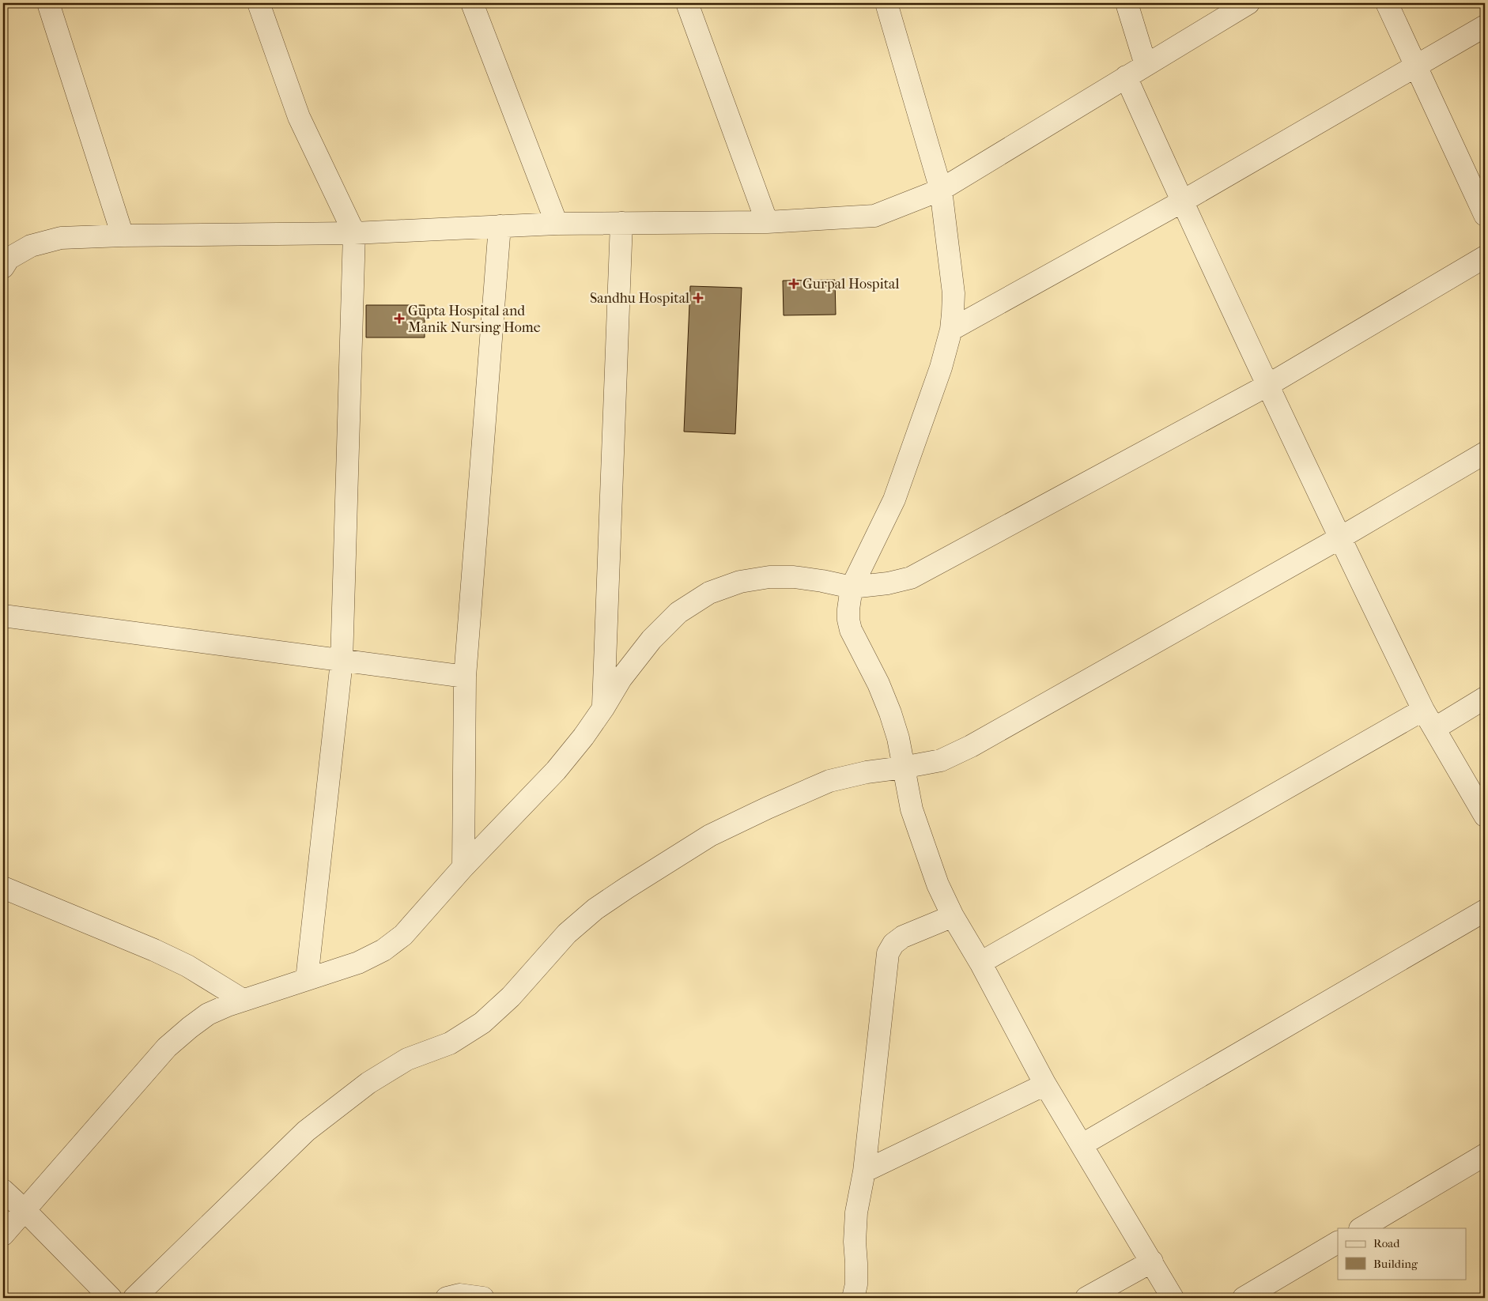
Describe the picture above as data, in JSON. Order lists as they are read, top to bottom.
{
  "places": {
    "health": ["Gurpal Hospital", "Sandhu Hospital", "Gupta Hospital and Manik Nursing Home"]
  },
  "legend": ["Road", "Building"]
}
